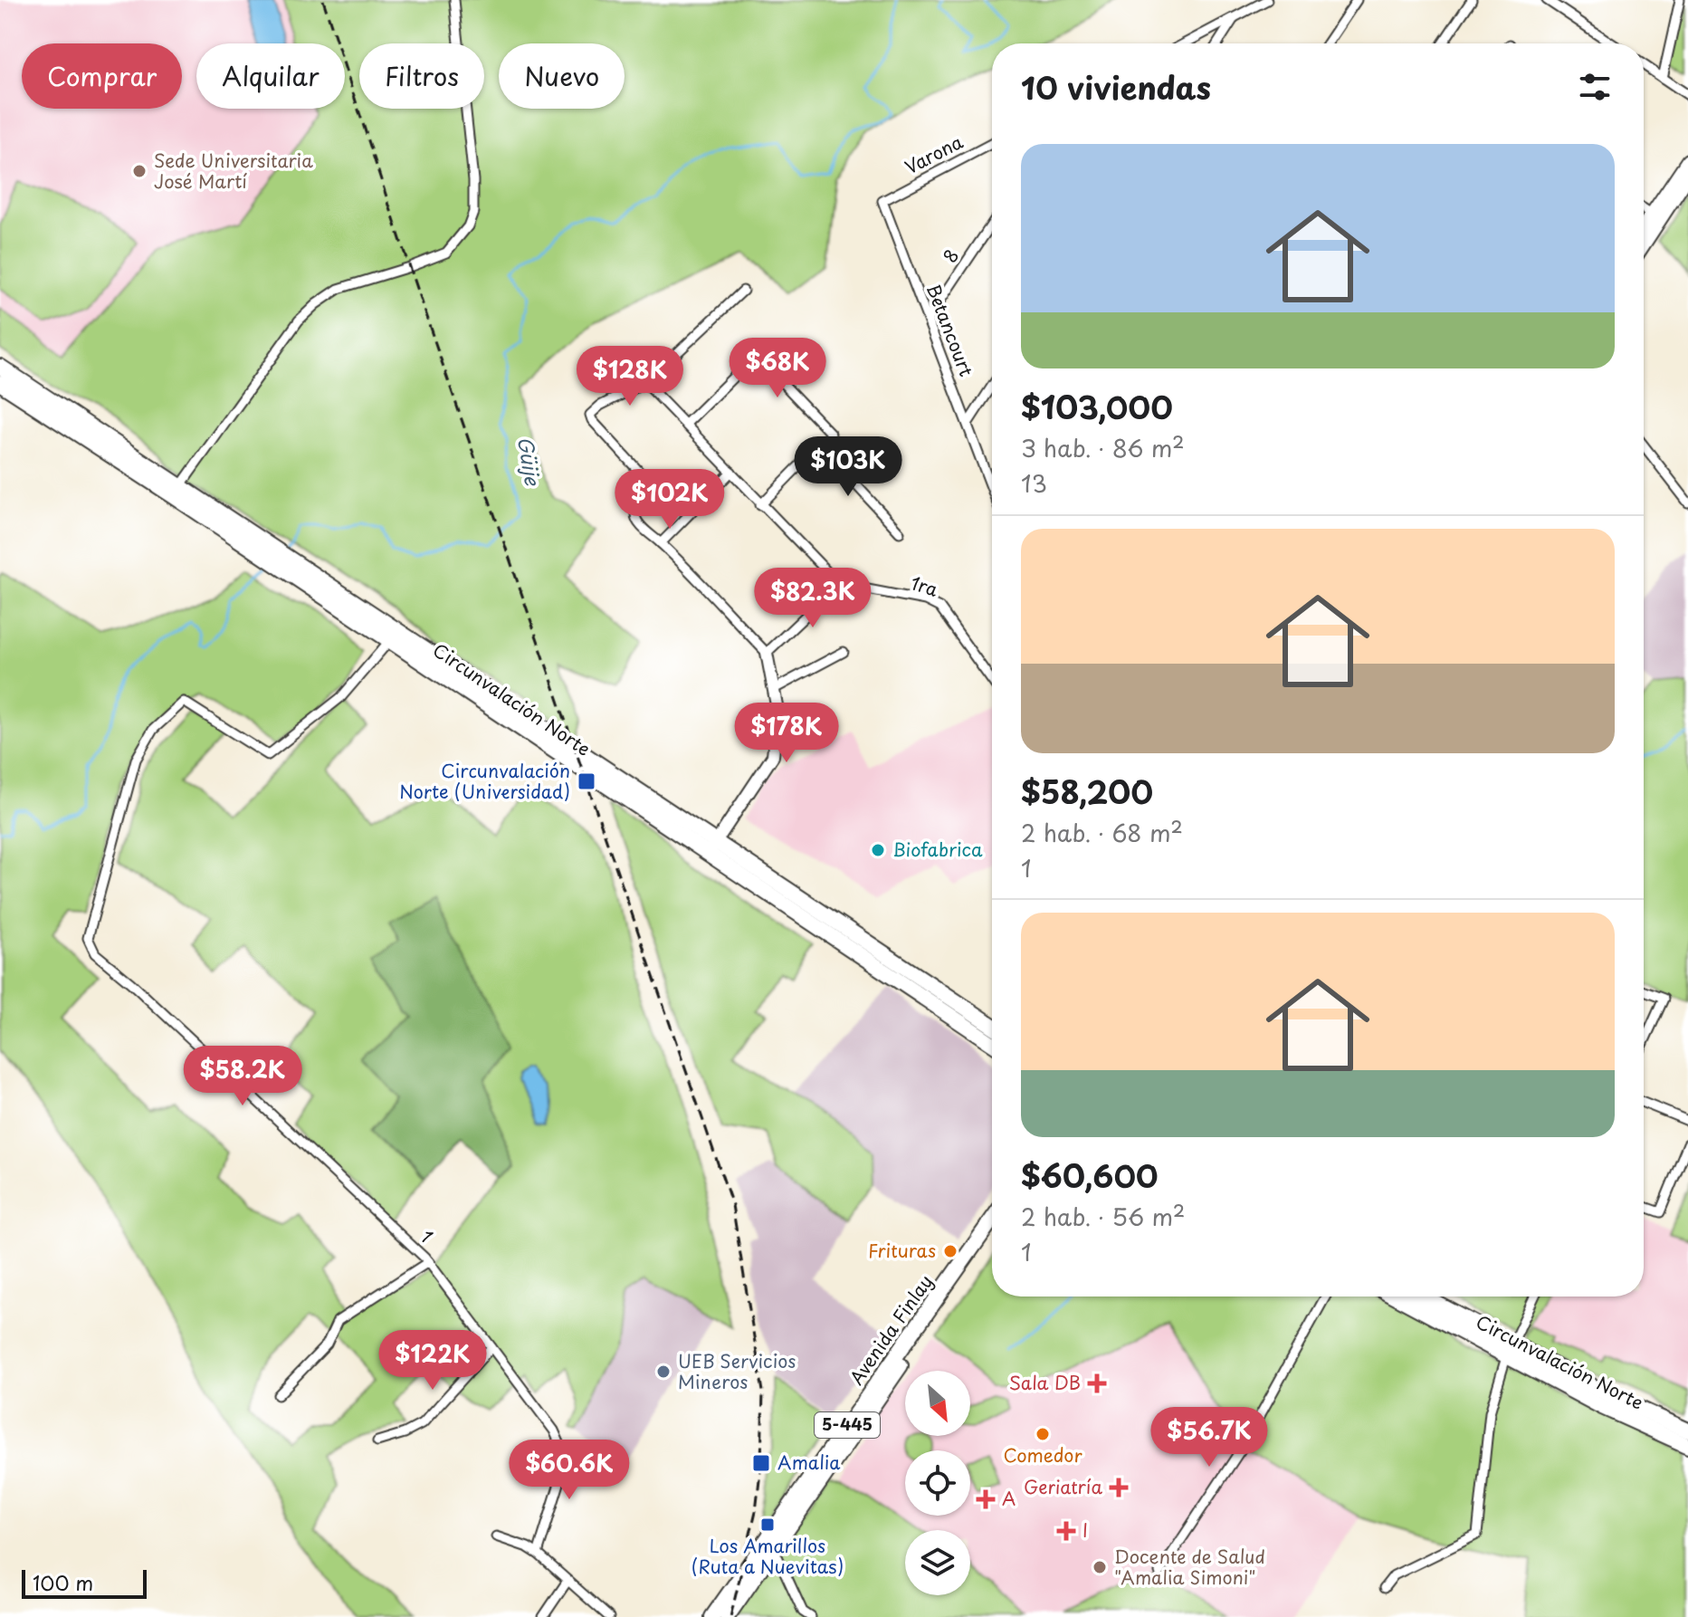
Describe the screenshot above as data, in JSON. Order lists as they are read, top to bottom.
{
  "streets": {
    "highway": ["Circunvalación Norte", "Avenida Finlay", "5-445"],
    "street": [
      "Varona",
      "8",
      "Betancourt",
      "1ra",
      "1"
    ]
  },
  "crossings": [
    ["Varona", "Betancourt"],
    ["8", "Betancourt"],
    ["Circunvalación Norte", "1"]
  ],
  "water": ["Güije"],
  "places": {
    "other": [
      "Sede Universitaria José Martí",
      "Biofabrica",
      "Frituras",
      "UEB Servicios Mineros",
      "Comedor",
      "Docente de Salud \"Amalia Simoni\""
    ],
    "transit": ["Circunvalación Norte (Universidad)", "Amalia", "Los Amarillos (Ruta a Nuevitas)"],
    "health": [
      "Sala DB",
      "Geriatría",
      "A",
      "I"
    ]
  },
  "scale_bar": "100 m",
  "north": "bottom right",
  "page": {
    "chip": [
      "Comprar",
      "Alquilar",
      "Filtros",
      "Nuevo"
    ],
    "heading": "10 viviendas",
    "list": [
      {
        "name": "$103,000",
        "note": "3 hab. · 86 m² · 13"
      },
      {
        "name": "$58,200",
        "note": "2 hab. · 68 m² · 1"
      },
      {
        "name": "$60,600",
        "note": "2 hab. · 56 m² · 1"
      }
    ],
    "price": [
      "$68K",
      "$128K",
      "$103K",
      "$102K",
      "$82.3K",
      "$178K",
      "$58.2K",
      "$122K",
      "$56.7K",
      "$60.6K"
    ],
    "scale": "100 m"
  }
}
